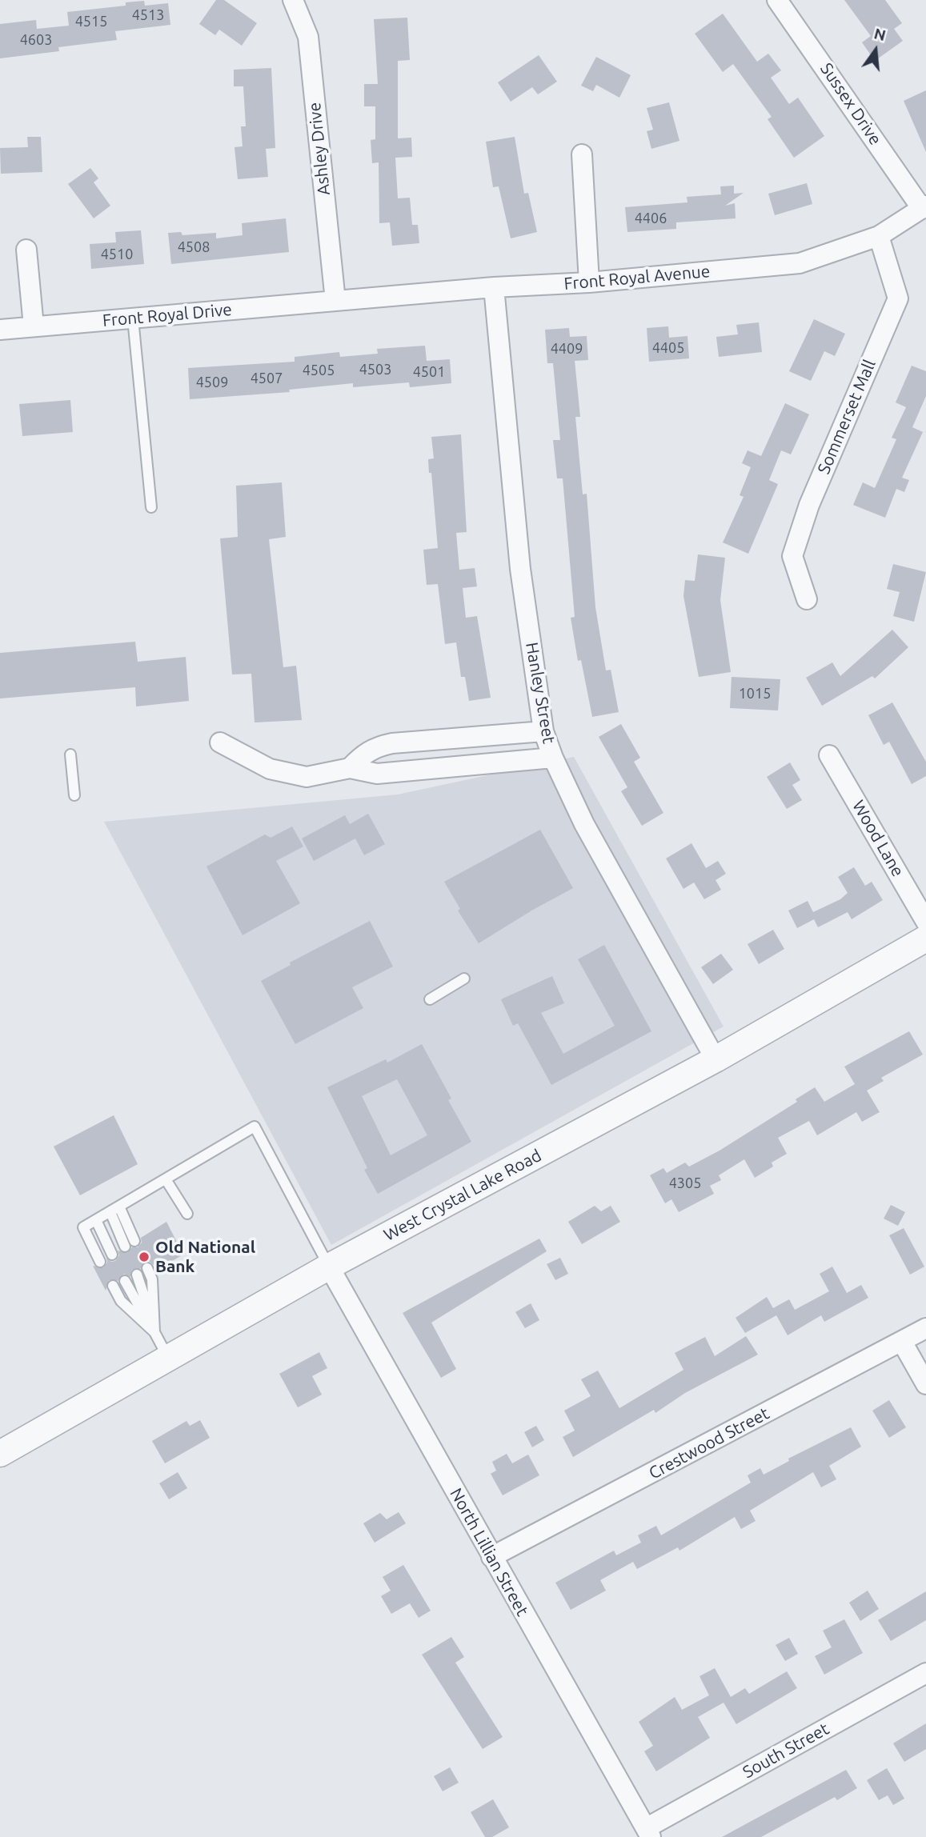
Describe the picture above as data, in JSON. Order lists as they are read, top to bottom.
{
  "streets": {
    "street": [
      "Sussex Drive",
      "Ashley Drive",
      "Front Royal Avenue",
      "Front Royal Drive",
      "Sommerset Mall",
      "Hanley Street",
      "Wood Lane",
      "West Crystal Lake Road",
      "Crestwood Street",
      "North Lillian Street",
      "South Street"
    ]
  },
  "crossings": [
    ["Sussex Drive", "Front Royal Avenue"],
    ["Ashley Drive", "Front Royal Avenue"],
    ["Ashley Drive", "Front Royal Drive"],
    ["Front Royal Avenue", "Front Royal Drive"],
    ["Front Royal Avenue", "Sommerset Mall"],
    ["Front Royal Avenue", "Hanley Street"],
    ["Hanley Street", "West Crystal Lake Road"],
    ["West Crystal Lake Road", "North Lillian Street"],
    ["Crestwood Street", "North Lillian Street"],
    ["North Lillian Street", "South Street"]
  ],
  "places": ["Old National Bank"],
  "house_numbers": [
    "4513",
    "4515",
    "4603",
    "4406",
    "4508",
    "4510",
    "4405",
    "4409",
    "4503",
    "4505",
    "4501",
    "4507",
    "4509",
    "1015",
    "4305"
  ],
  "north": "top"
}
